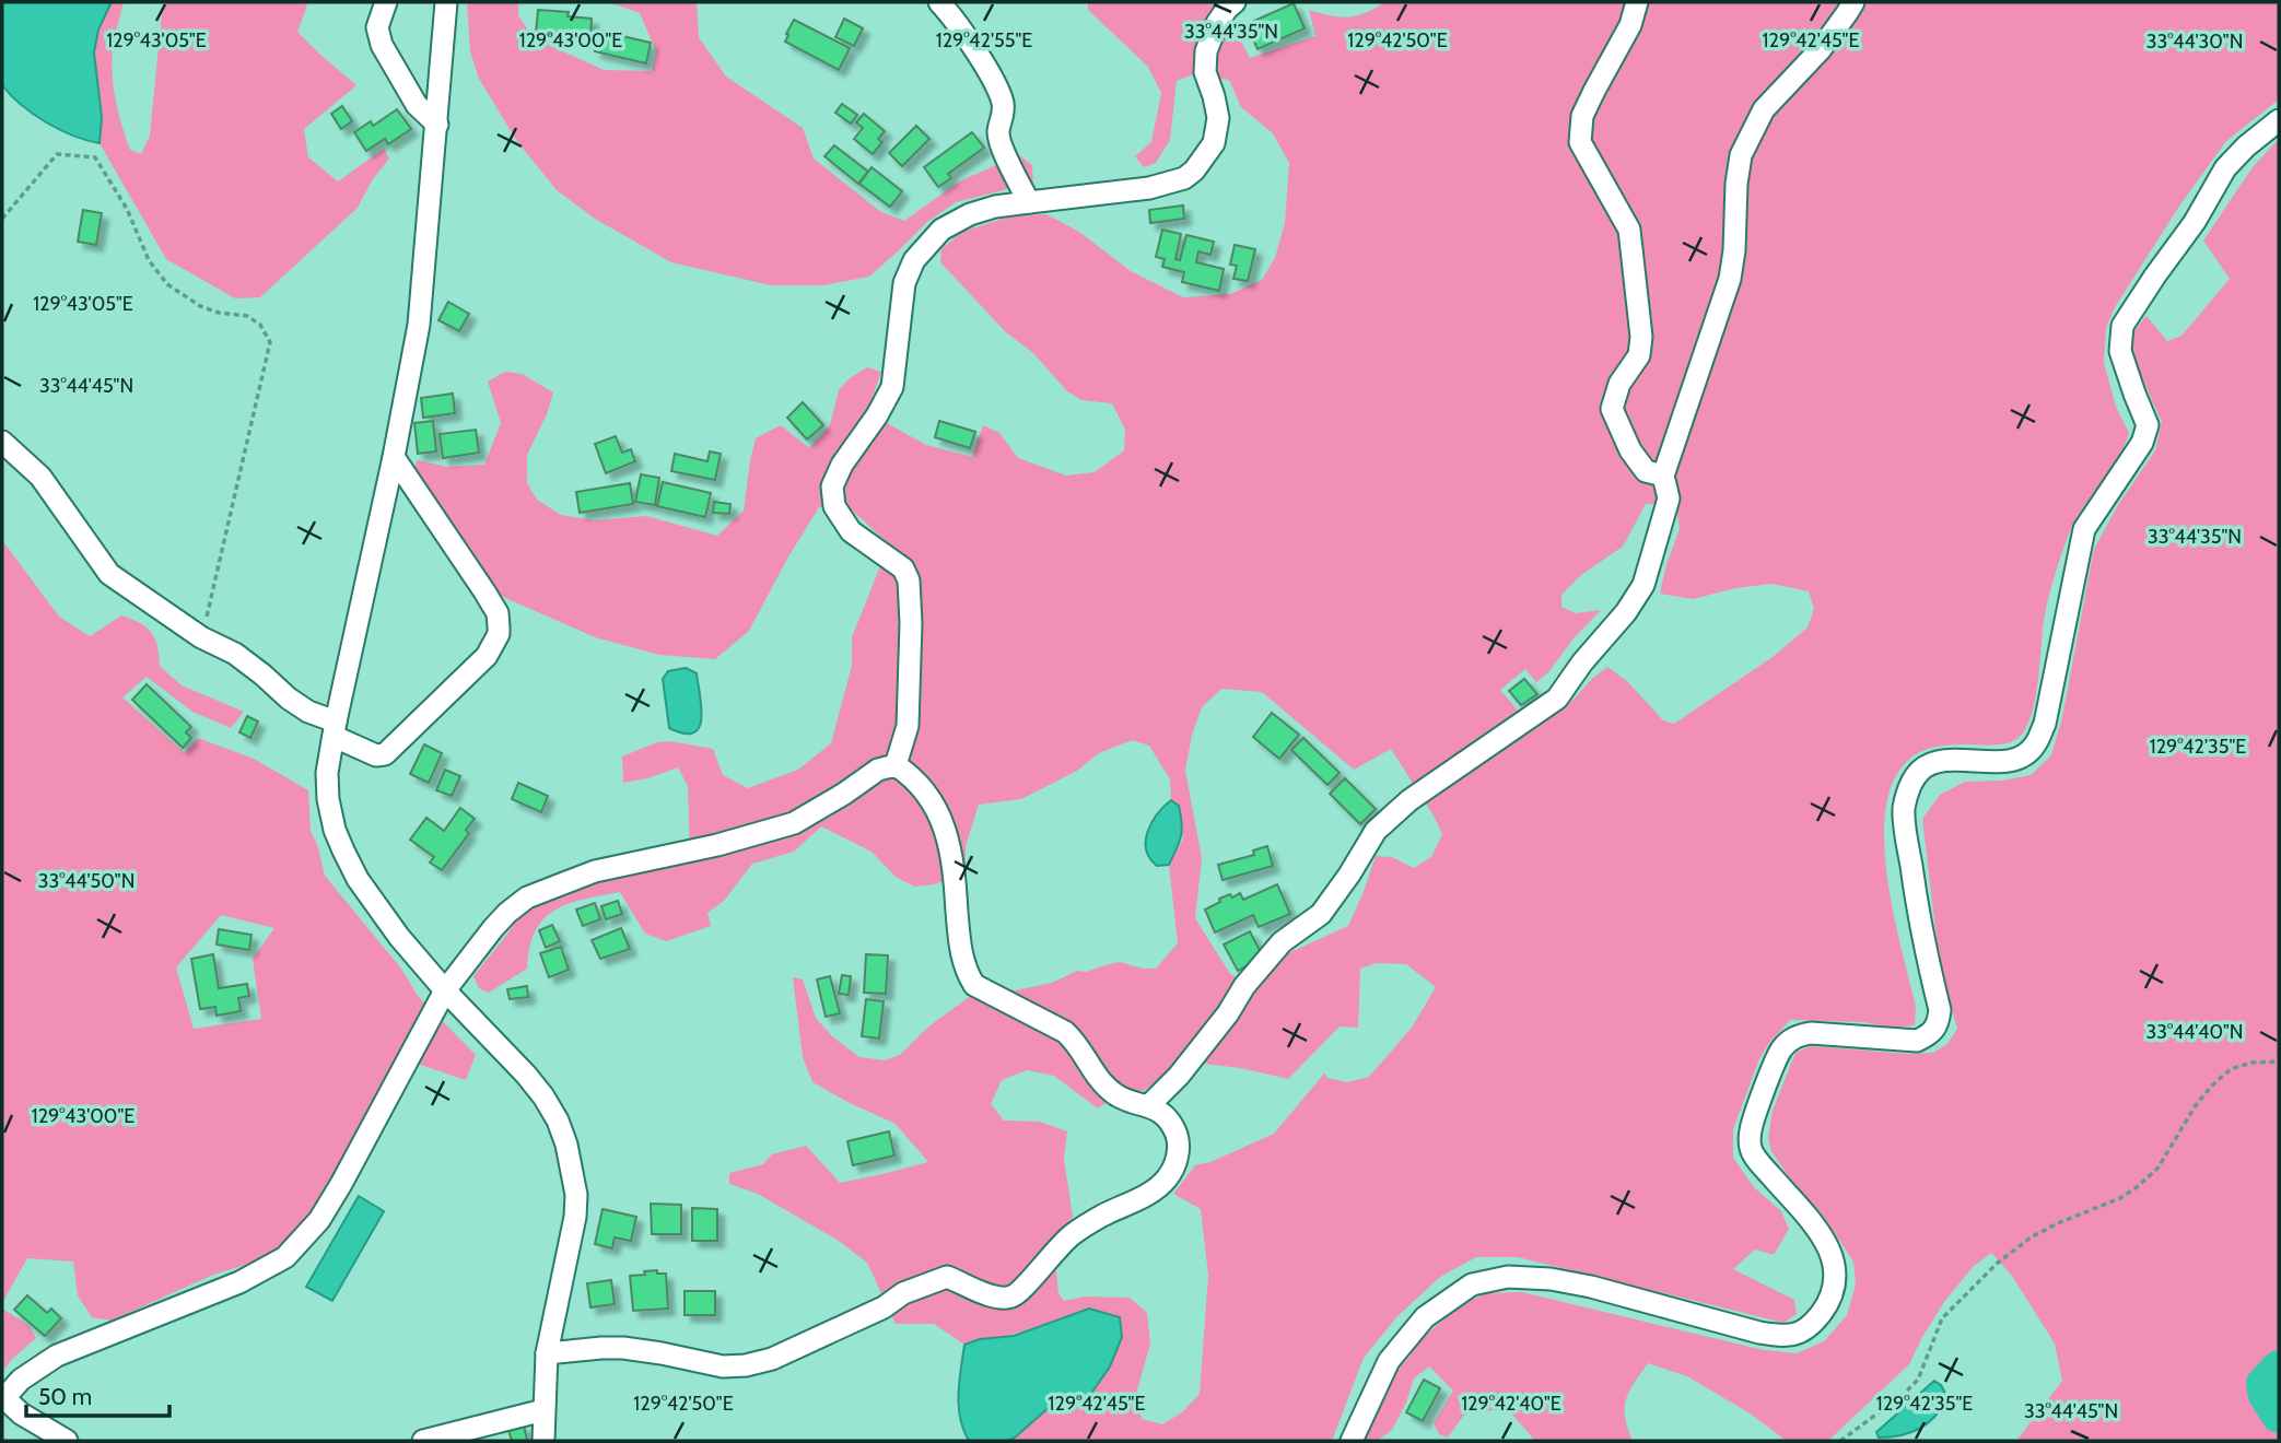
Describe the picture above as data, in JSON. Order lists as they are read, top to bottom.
{
  "scale_bar": "50 m",
  "coordinates": [
    "33°44'35\"N",
    "129°43'05\"E",
    "129°43'00\"E",
    "129°42'55\"E",
    "129°42'50\"E",
    "129°42'45\"E",
    "33°44'30\"N",
    "33°44'45\"N",
    "129°42'35\"E",
    "33°44'50\"N",
    "33°44'40\"N",
    "129°42'40\"E"
  ]
}
